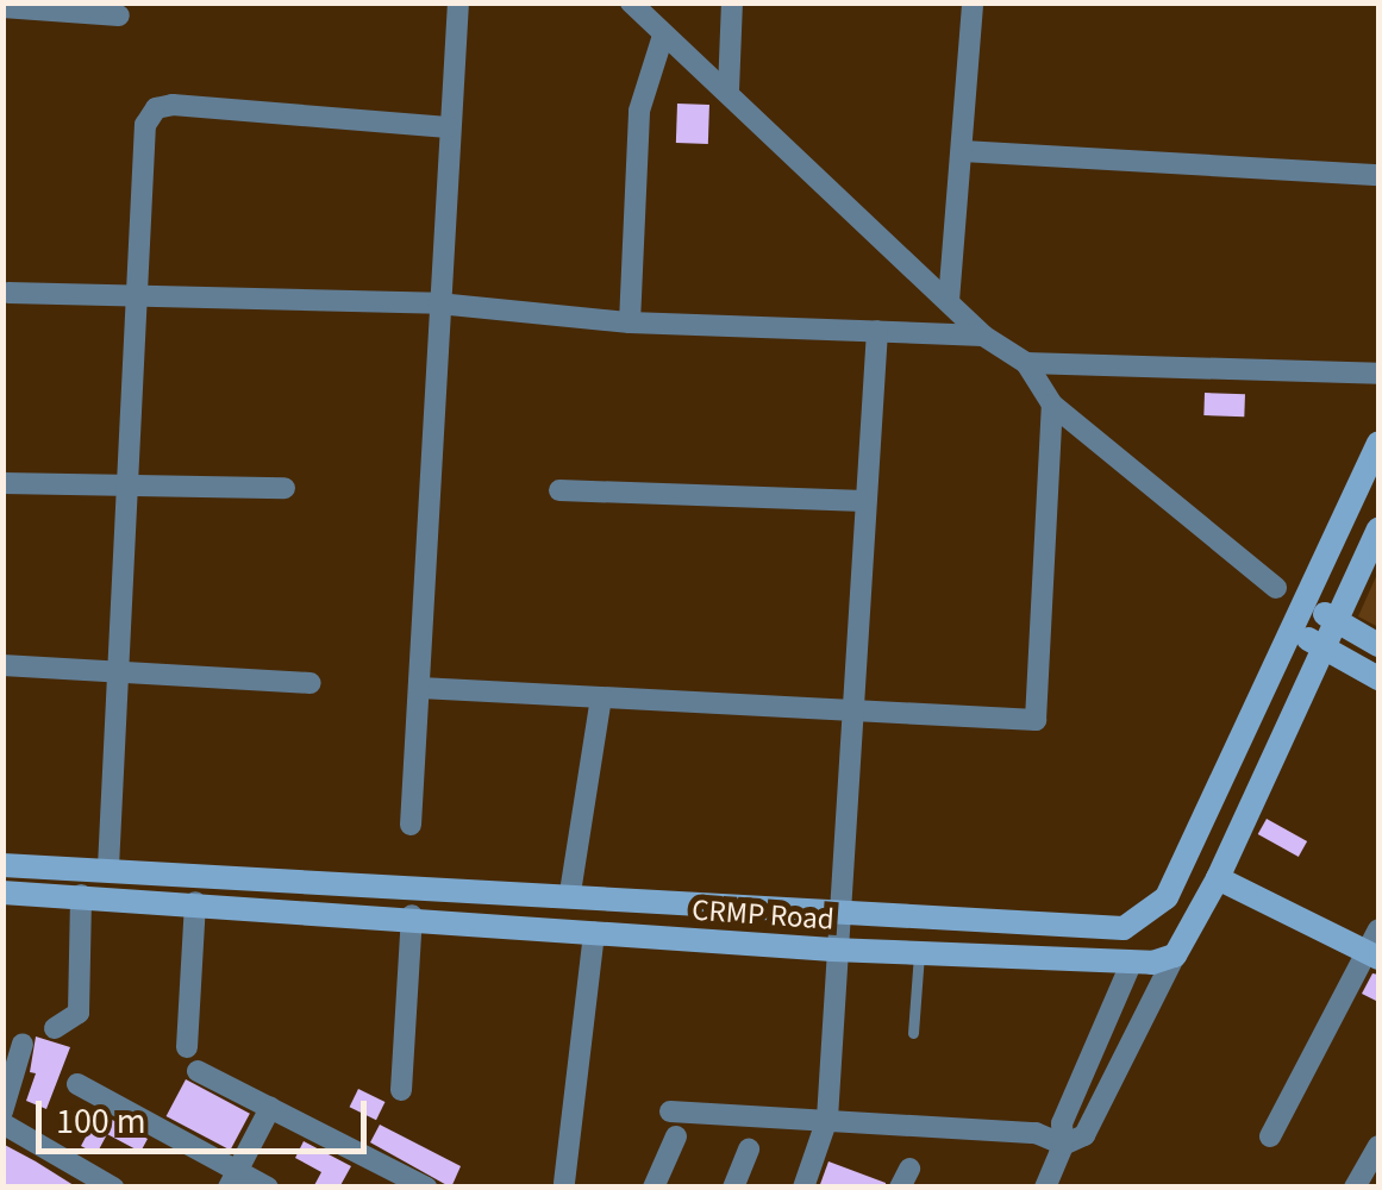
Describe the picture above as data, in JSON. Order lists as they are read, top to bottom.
{
  "streets": {
    "main road": ["CRMP Road"]
  },
  "scale_bar": "100 m"
}
